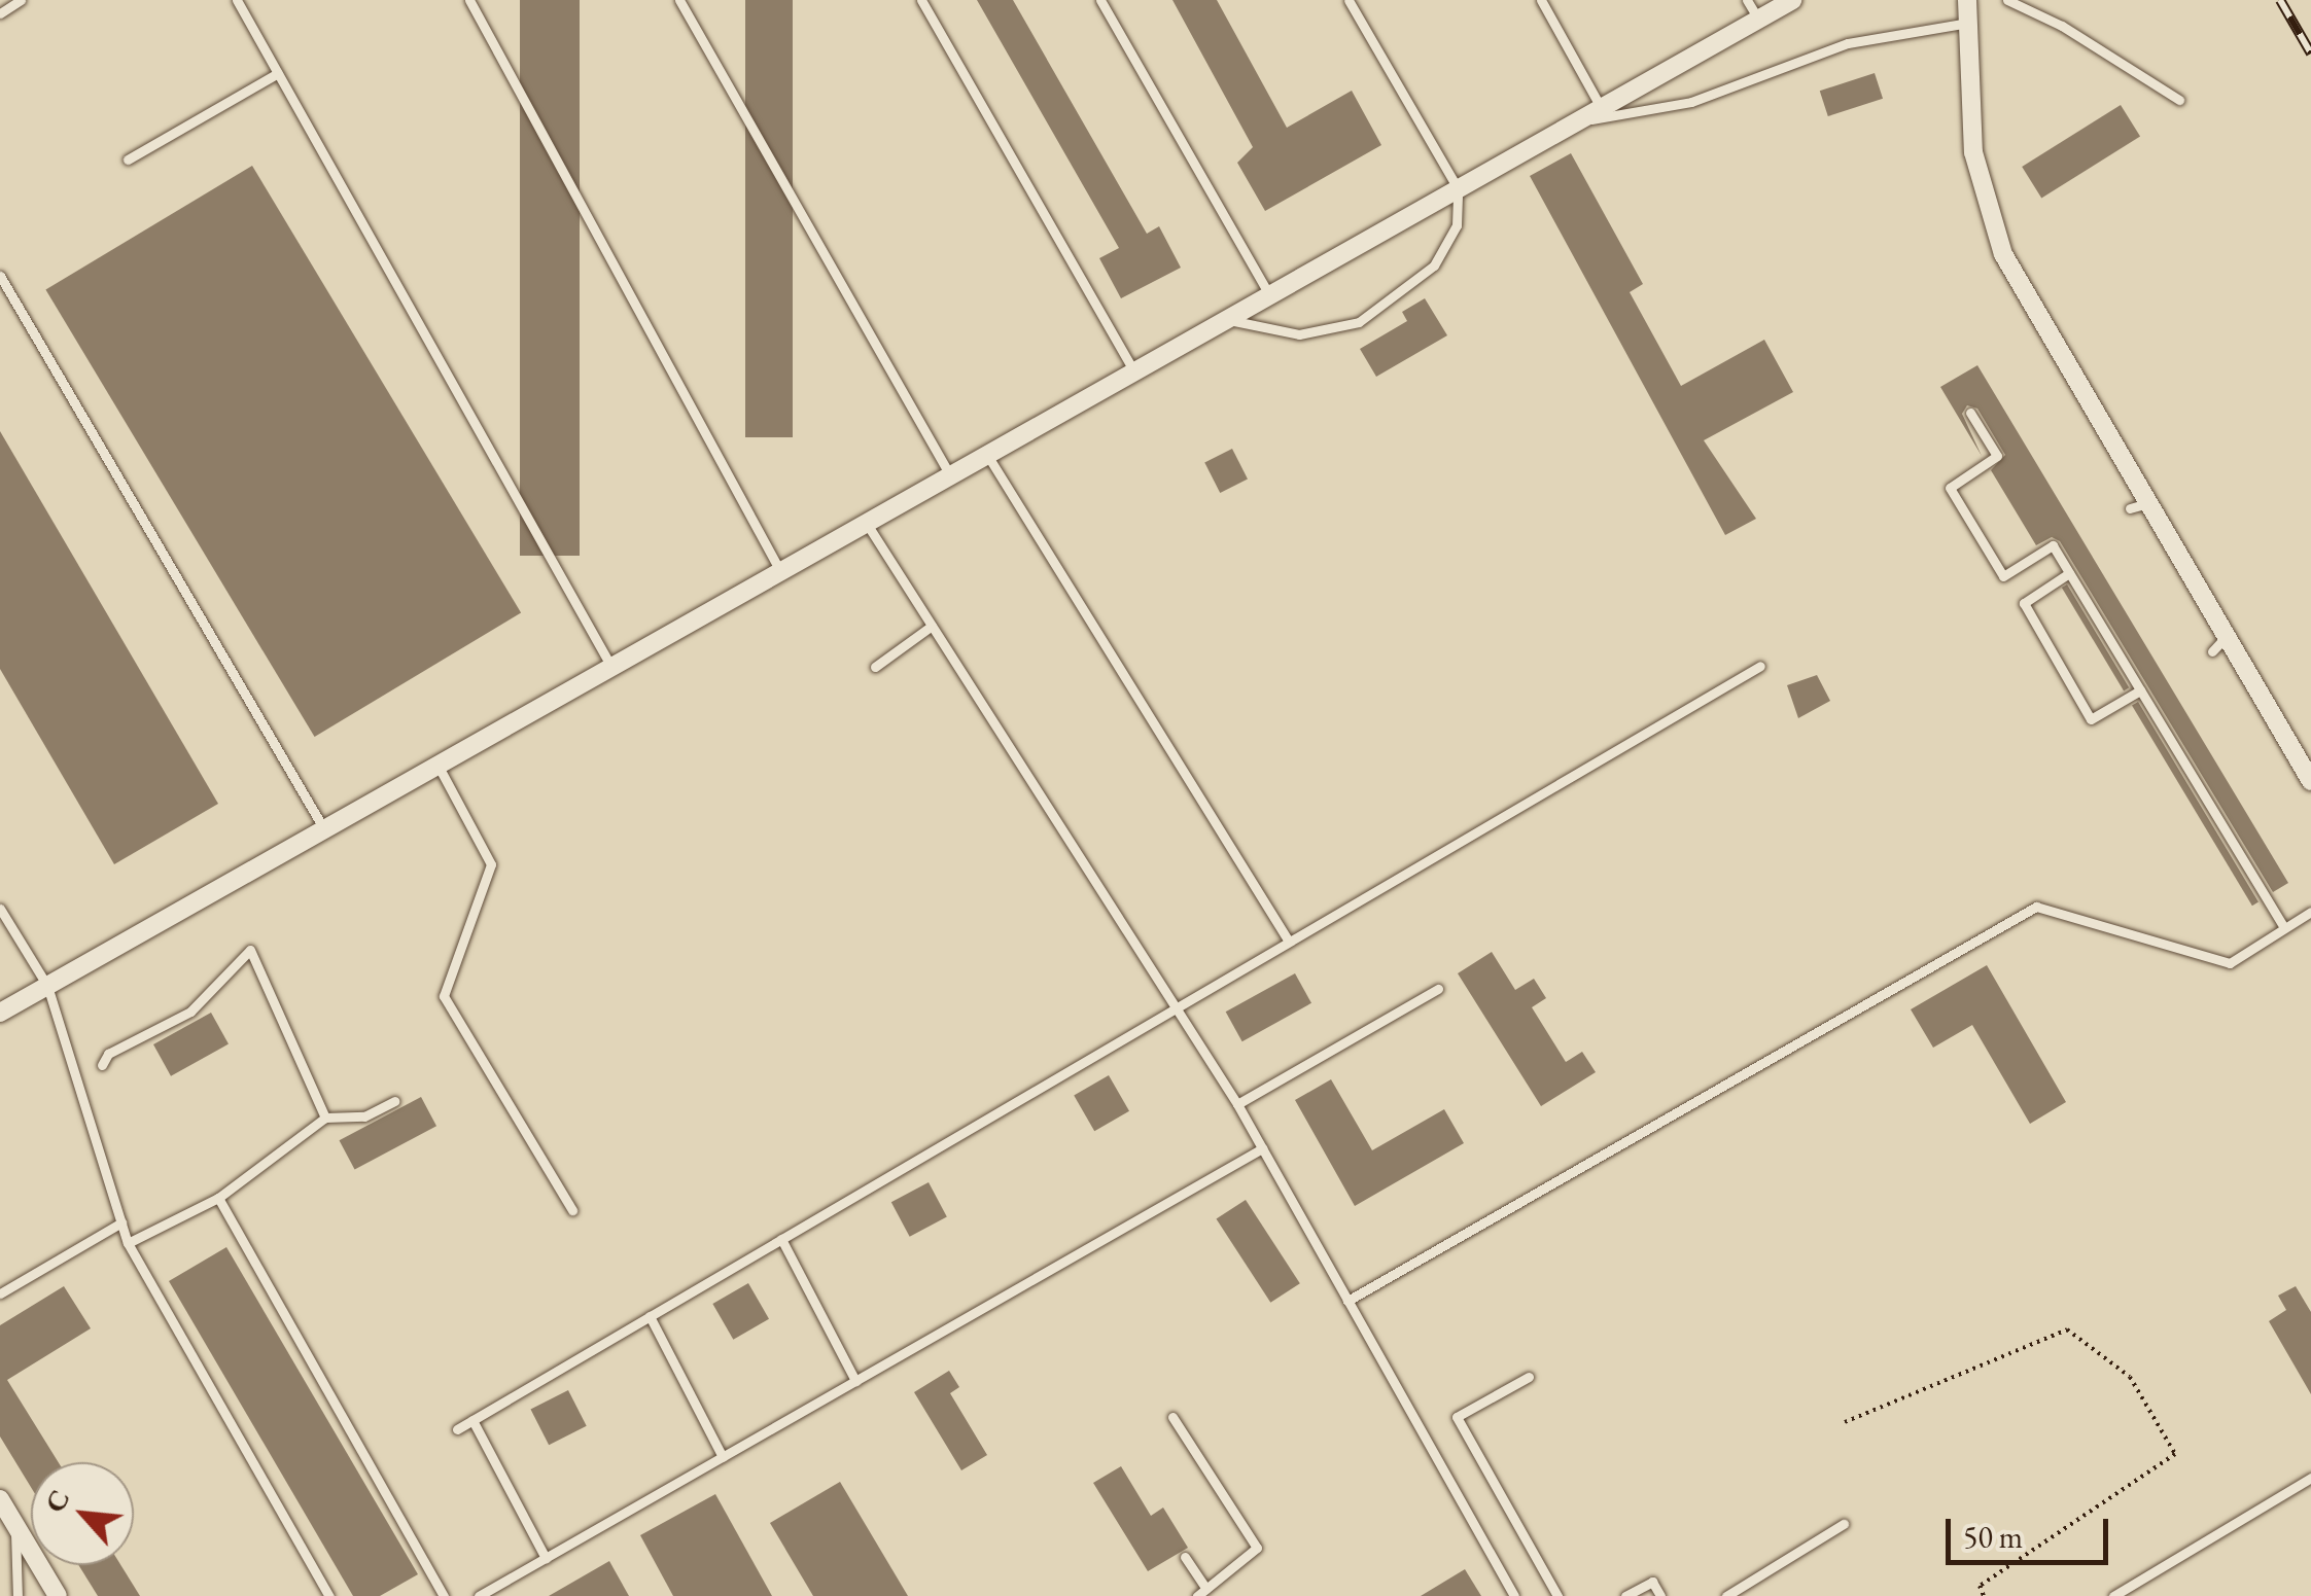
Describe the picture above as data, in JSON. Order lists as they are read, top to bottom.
{
  "scale_bar": "50 m",
  "north": "top left"
}
